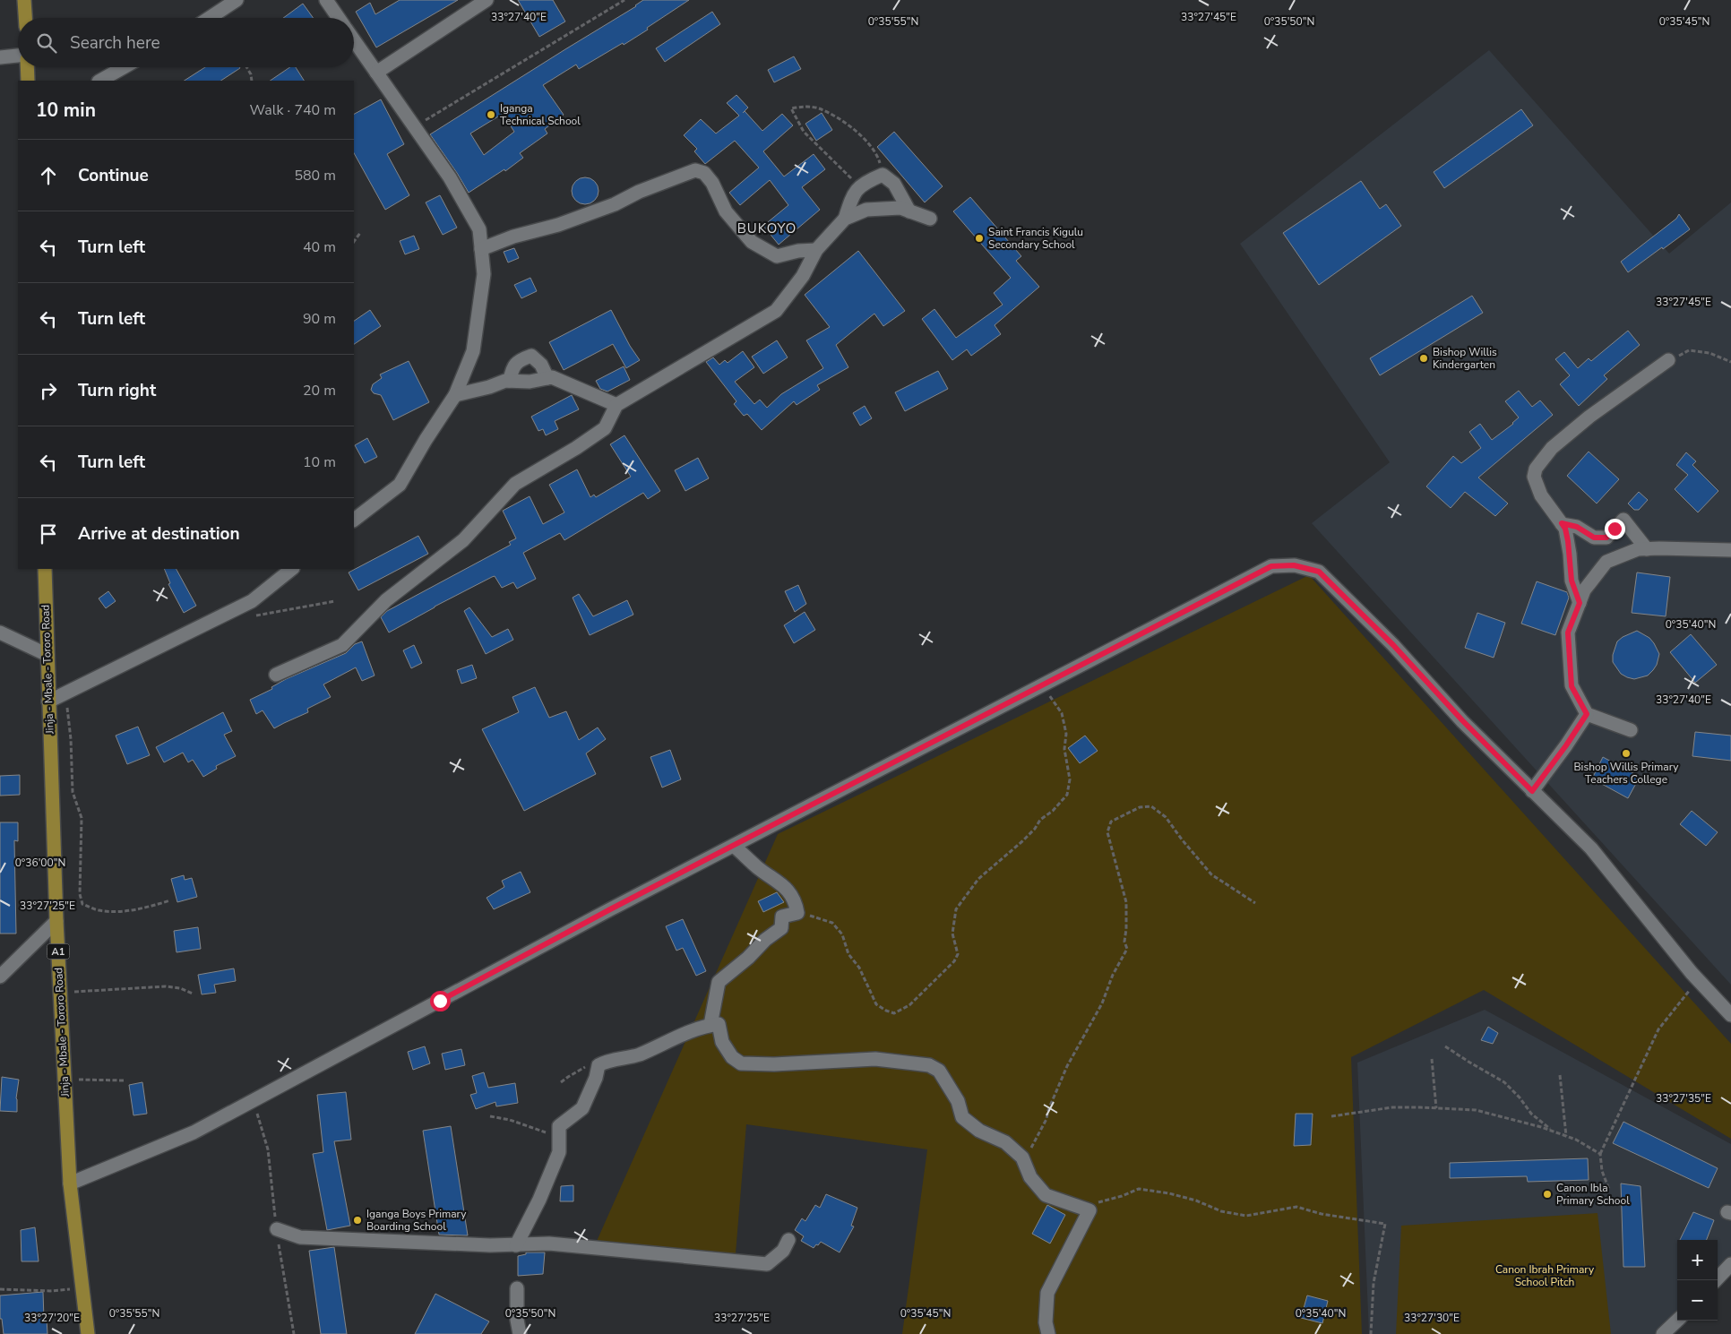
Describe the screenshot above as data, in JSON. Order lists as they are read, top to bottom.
{
  "streets": {
    "main road": ["Jinja - Mbale - Tororo Road", "A1"]
  },
  "districts": ["BUKOYO"],
  "parks": ["Canon Ibrah Primary School Pitch"],
  "places": [
    "Iganga Technical School",
    "Saint Francis Kigulu Secondary School",
    "Bishop Willis Kindergarten",
    "Bishop Willis Primary Teachers College",
    "Canon Ibla Primary School",
    "Iganga Boys Primary Boarding School"
  ],
  "page": {
    "search": "Search here",
    "heading": ["10 min", "Walk · 740 m"],
    "list": [
      ["Continue", "580 m"],
      ["Turn left", "40 m"],
      ["Turn left", "90 m"],
      ["Turn right", "20 m"],
      ["Turn left", "10 m"],
      "Arrive at destination"
    ],
    "map_buttons": ["+", "−"]
  },
  "coordinates": [
    "33°27'40\"E",
    "33°27'45\"E",
    "0°35'55\"N",
    "0°35'50\"N",
    "0°35'45\"N",
    "0°35'40\"N",
    "0°36'00\"N",
    "33°27'25\"E",
    "33°27'35\"E",
    "33°27'20\"E",
    "33°27'30\"E"
  ]
}
